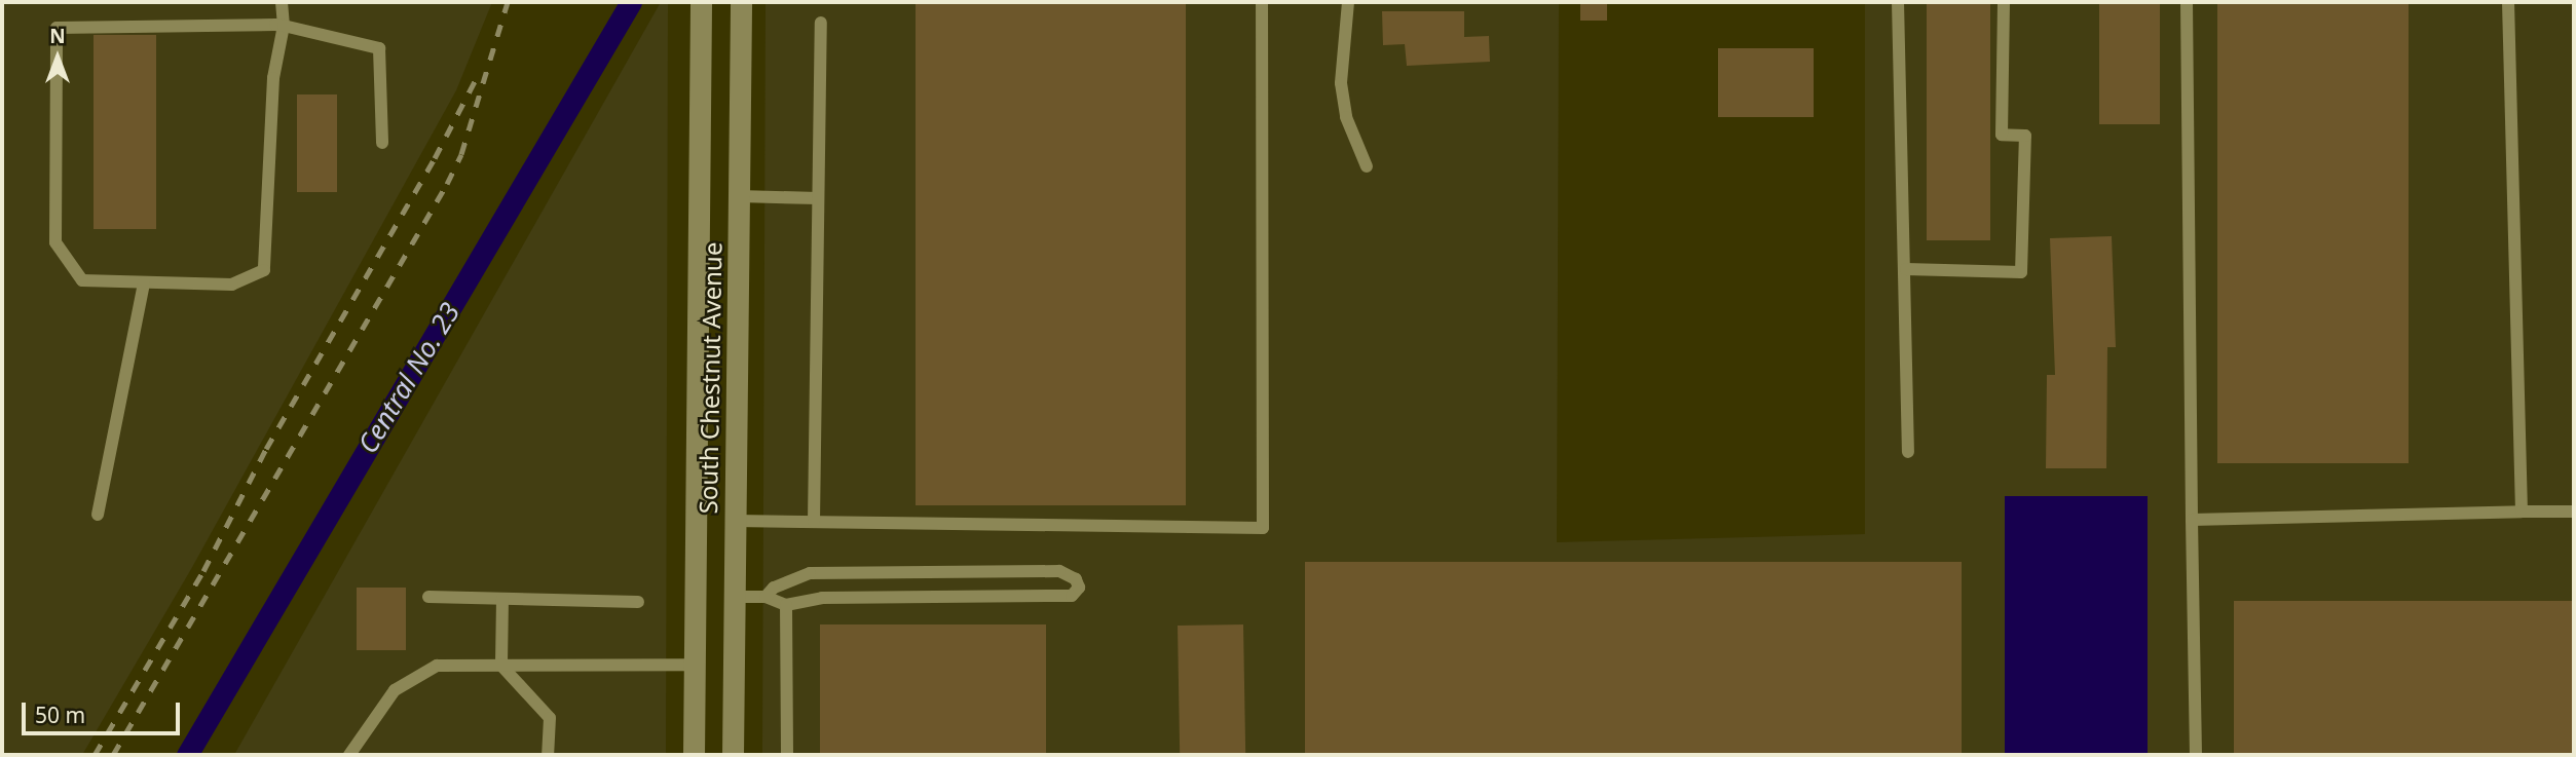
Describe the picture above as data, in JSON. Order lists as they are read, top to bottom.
{
  "streets": {
    "main road": ["South Chestnut Avenue"]
  },
  "water": ["Central No. 23"],
  "scale_bar": "50 m",
  "north": "top"
}
